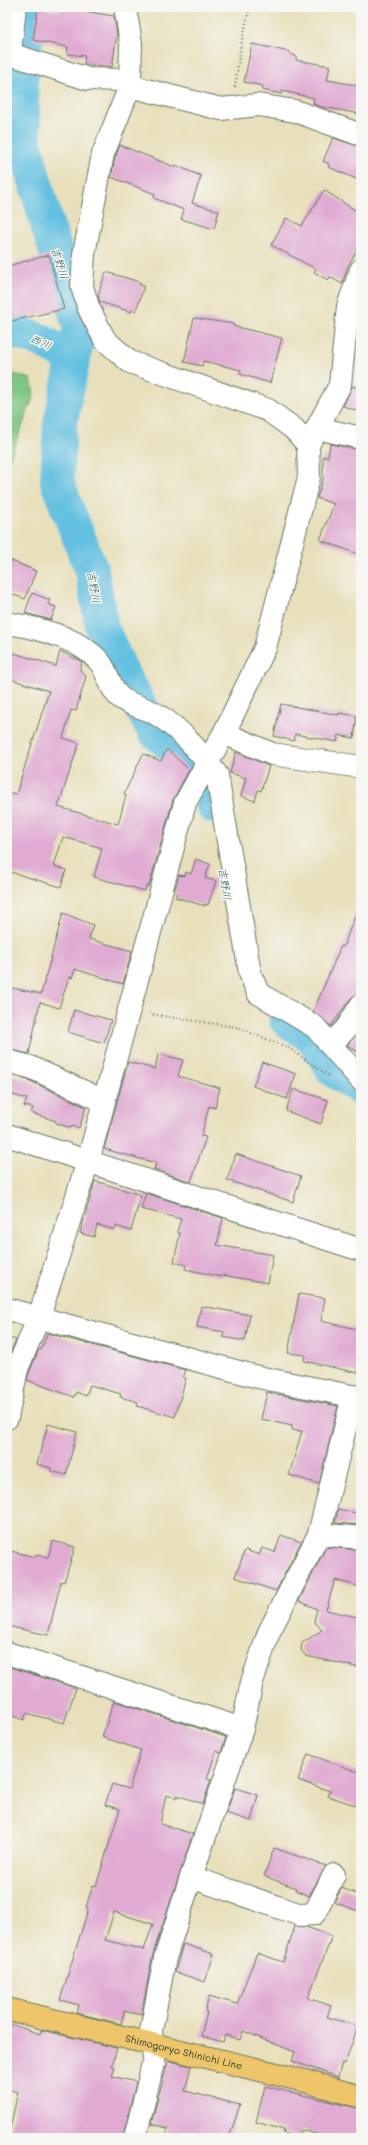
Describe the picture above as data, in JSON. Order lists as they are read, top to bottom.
{
  "streets": {
    "main road": ["Shimogoryo Shinichi Line"]
  },
  "water": ["吉野川", "西川"]
}
